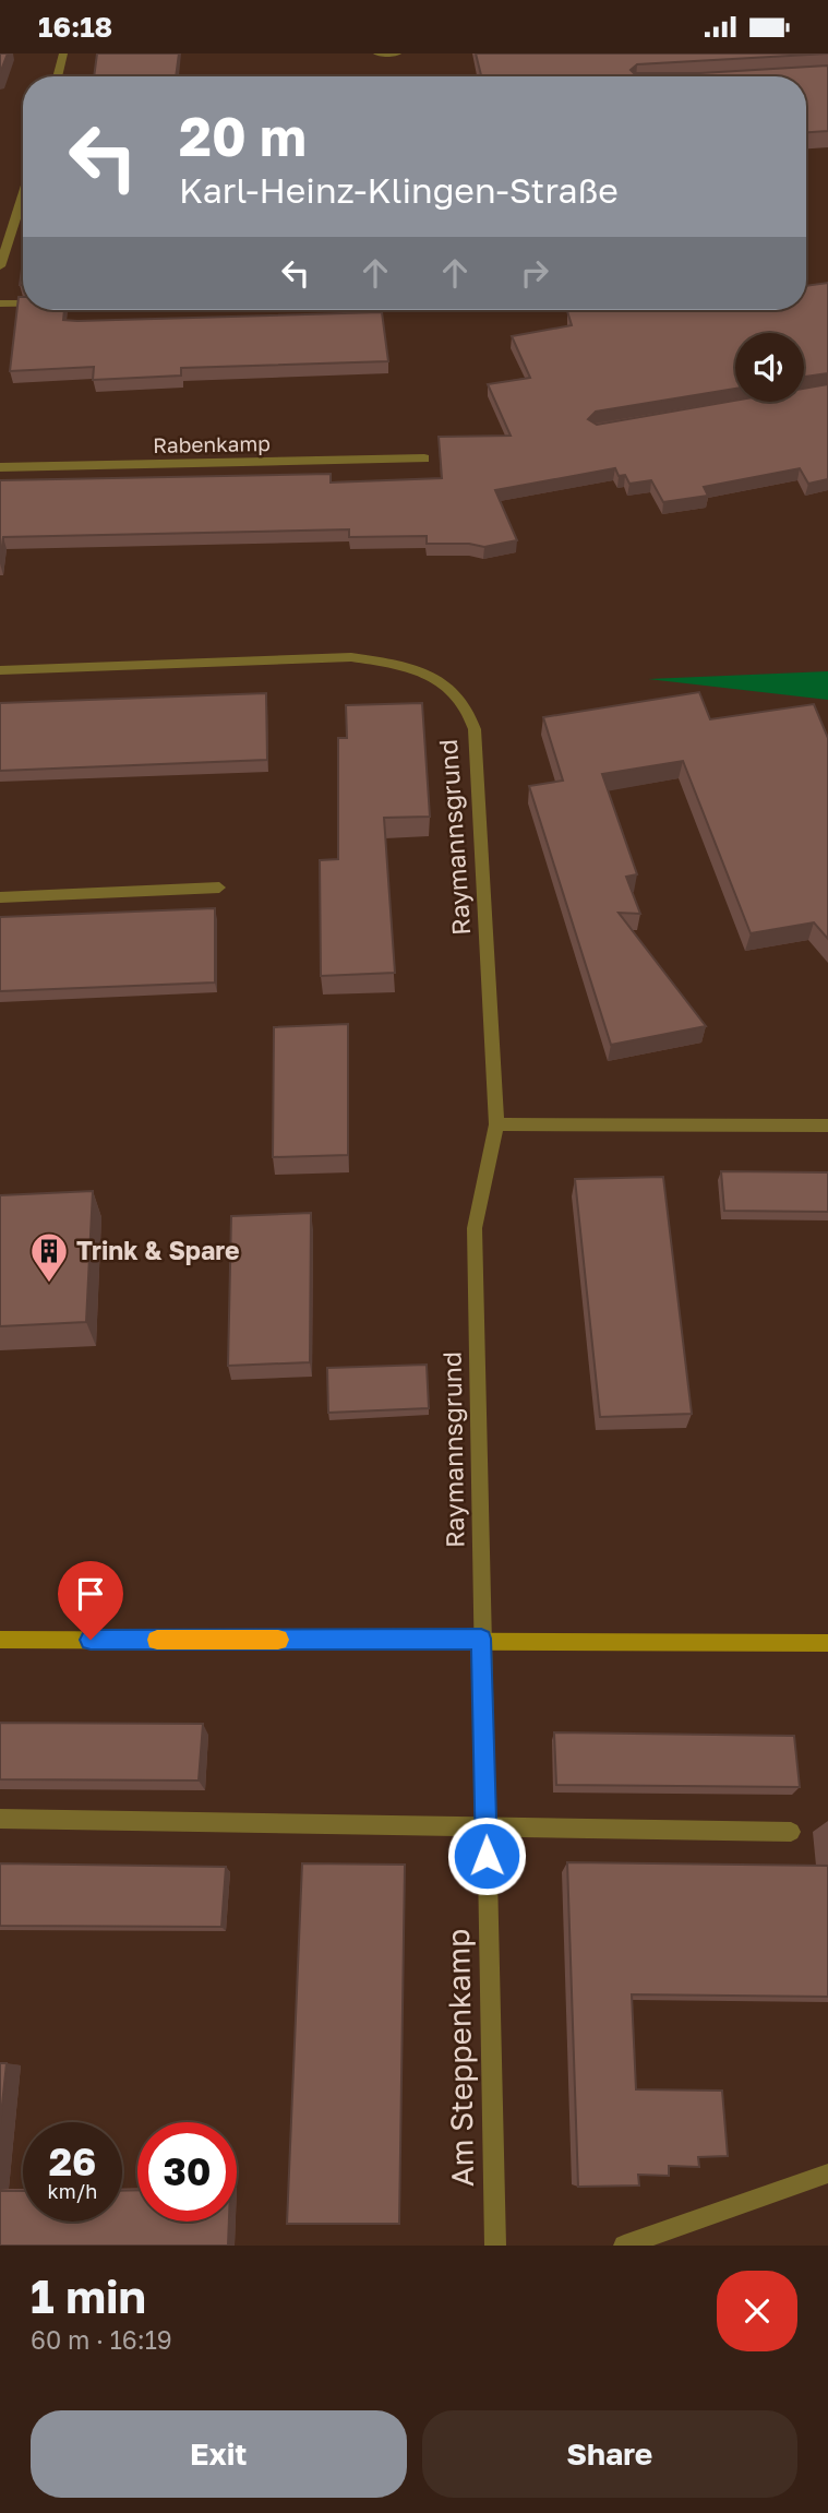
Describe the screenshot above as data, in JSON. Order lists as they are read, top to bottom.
{
  "streets": {
    "street": ["Rabenkamp", "Raymannsgrund", "Am Steppenkamp"]
  },
  "crossings": [
    ["Raymannsgrund", "Am Steppenkamp"]
  ],
  "places": {
    "building": ["Trink & Spare"]
  },
  "page": {
    "status": "16:18",
    "turn": ["20 m", "Karl-Heinz-Klingen-Straße"],
    "speed": "26 km/h",
    "limit": "30",
    "heading": ["1 min", "60 m · 16:19"],
    "buttons": ["Exit", "Share"]
  }
}
